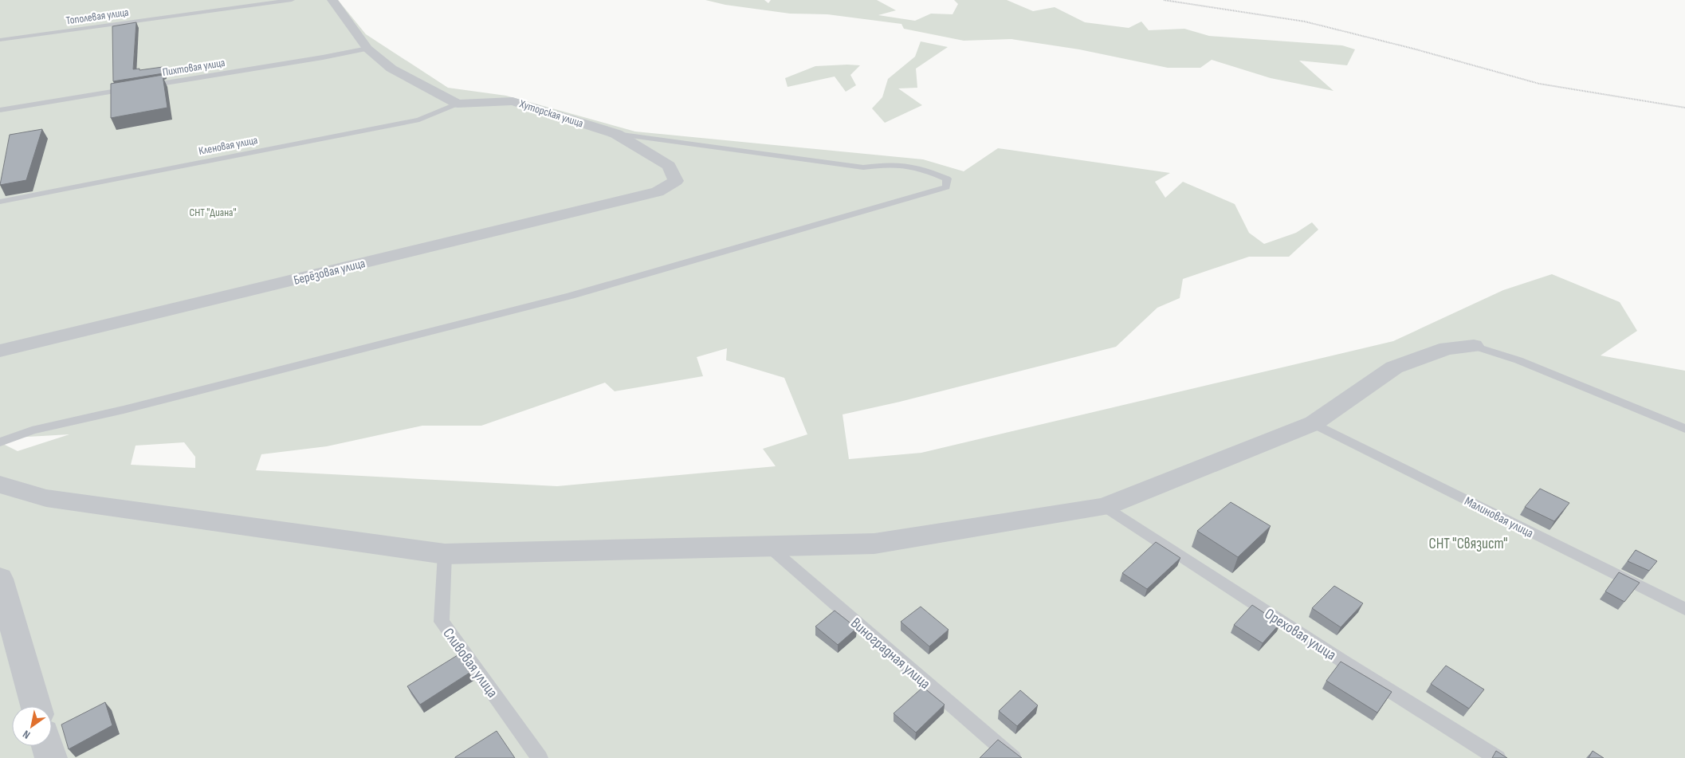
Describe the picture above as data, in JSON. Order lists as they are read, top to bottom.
{
  "streets": {
    "street": ["Хуторская улица", "Берёзовая улица"],
    "lane": [
      "Тополевая улица",
      "Пихтовая улица",
      "Кленовая улица",
      "Малиновая улица",
      "Ореховая улица",
      "Виноградная улица",
      "Сливовая улица"
    ]
  },
  "crossings": [
    ["Хуторская улица", "Кленовая улица"],
    ["Хуторская улица", "Берёзовая улица"]
  ],
  "parks": ["СНТ \"Диана\"", "СНТ \"Связист\""],
  "north": "bottom left"
}
